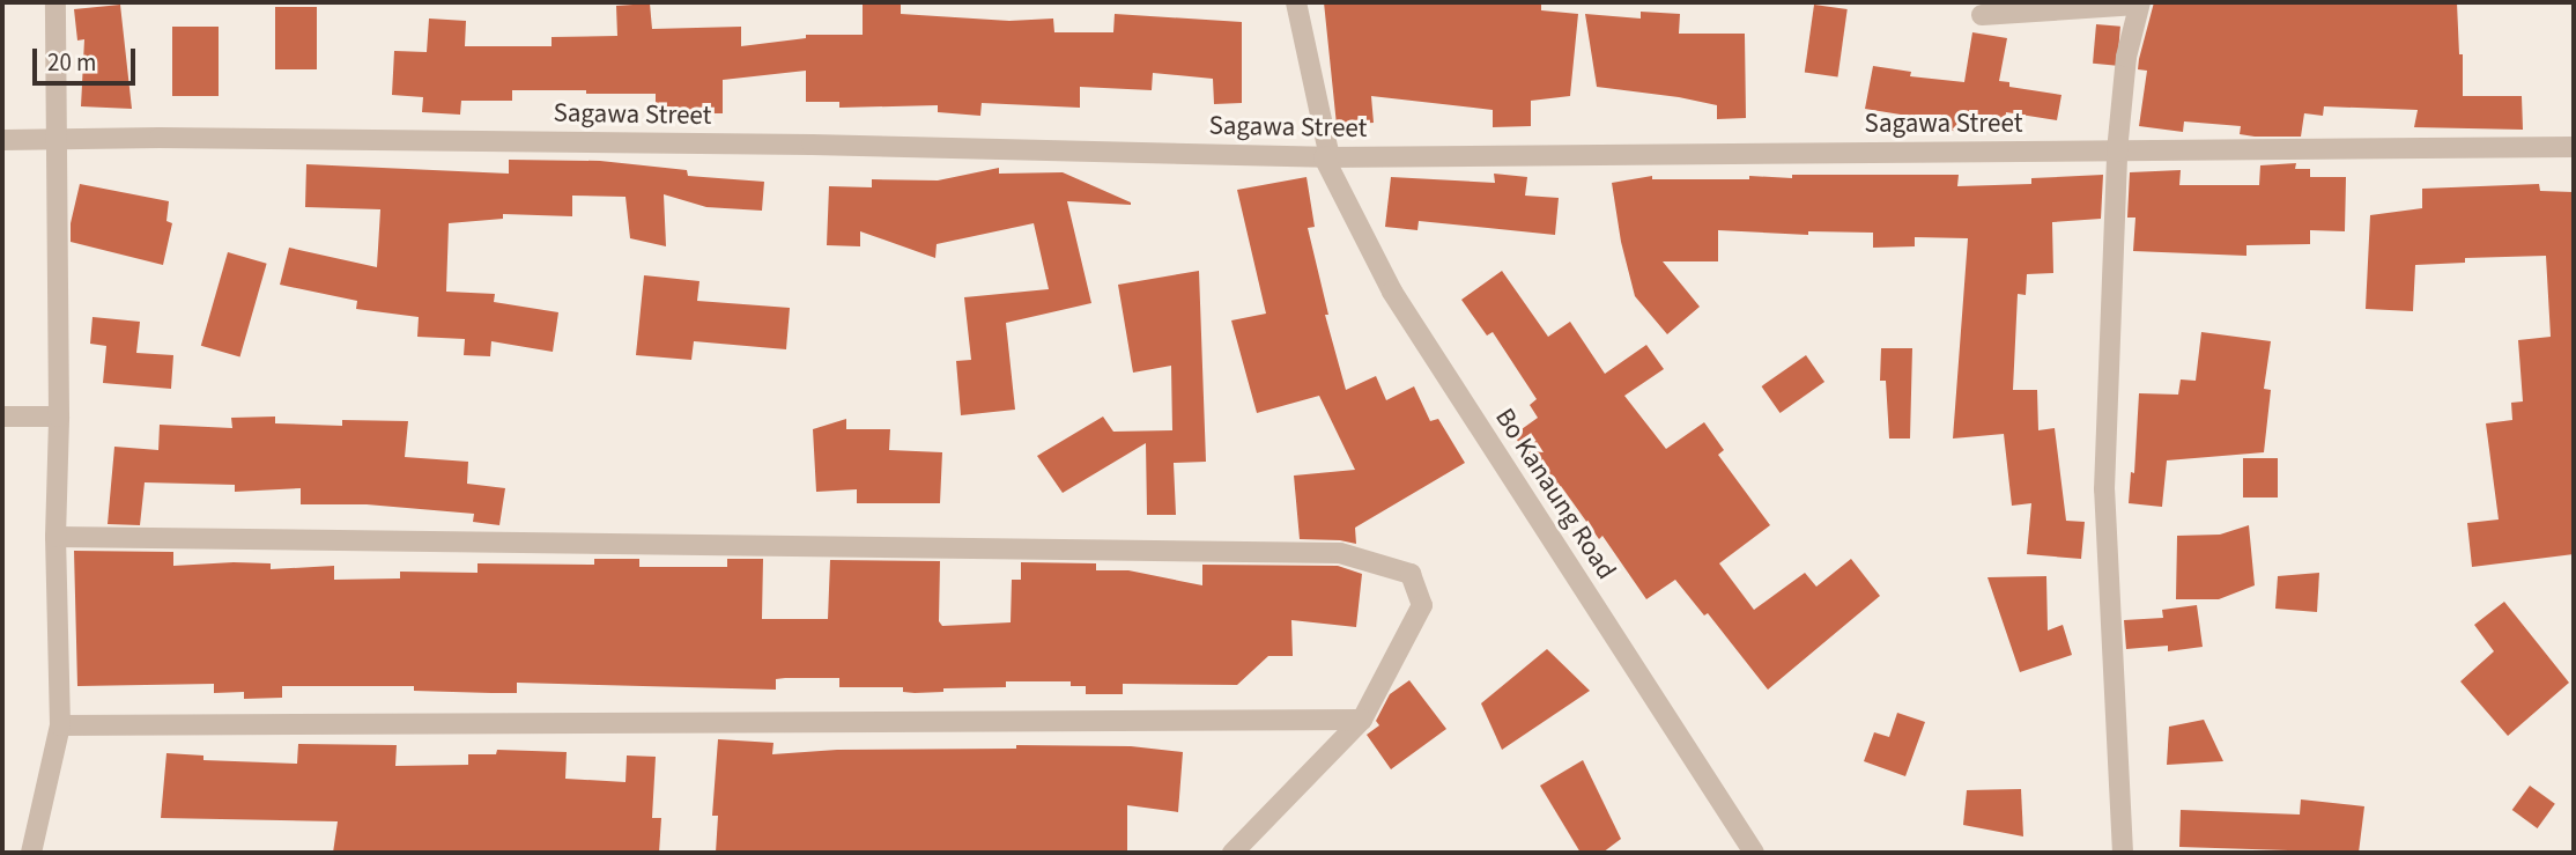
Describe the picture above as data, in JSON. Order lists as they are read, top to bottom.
{
  "streets": {
    "street": ["Sagawa Street", "Bo Kanaung Road"]
  },
  "crossings": [
    ["Sagawa Street", "Bo Kanaung Road"]
  ],
  "scale_bar": "20 m"
}
